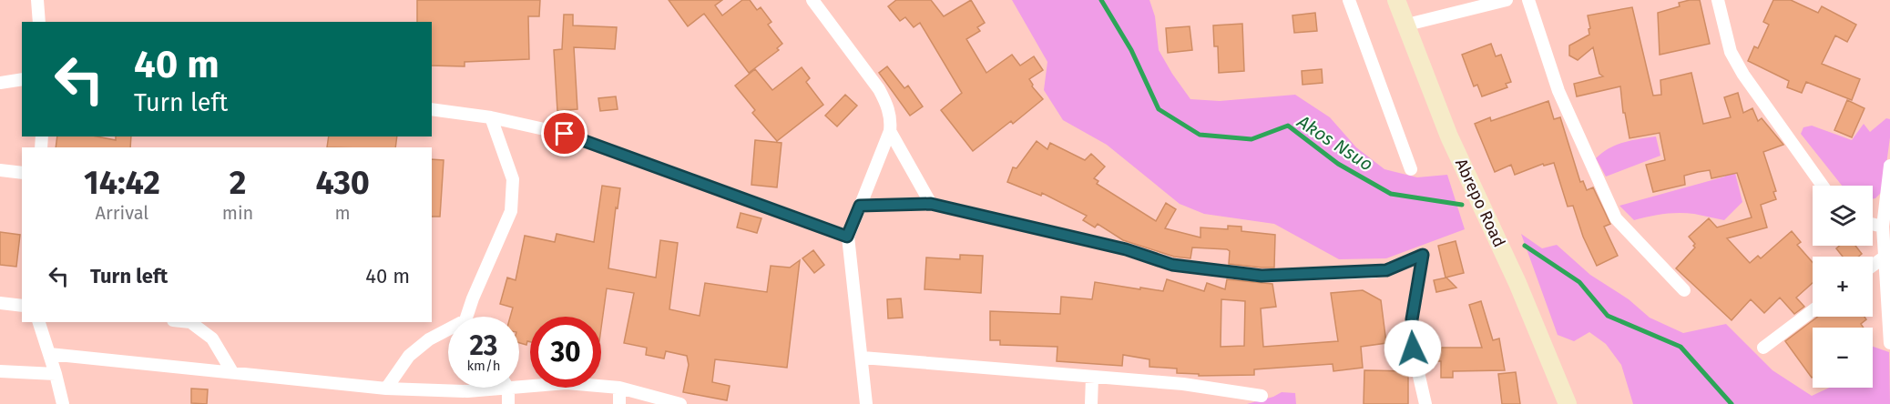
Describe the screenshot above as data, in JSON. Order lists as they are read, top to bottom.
{
  "streets": {
    "main road": ["Abrepo Road"]
  },
  "water": ["Akos Nsuo"],
  "page": {
    "turn": ["40 m", "Turn left"],
    "eta": [
      "14:42",
      "Arrival",
      "2",
      "min",
      "430",
      "m"
    ],
    "map_buttons": ["+", "−"],
    "list": [
      {
        "name": "Turn left",
        "value": "40 m"
      }
    ],
    "speed": "23 km/h",
    "limit": "30"
  }
}
